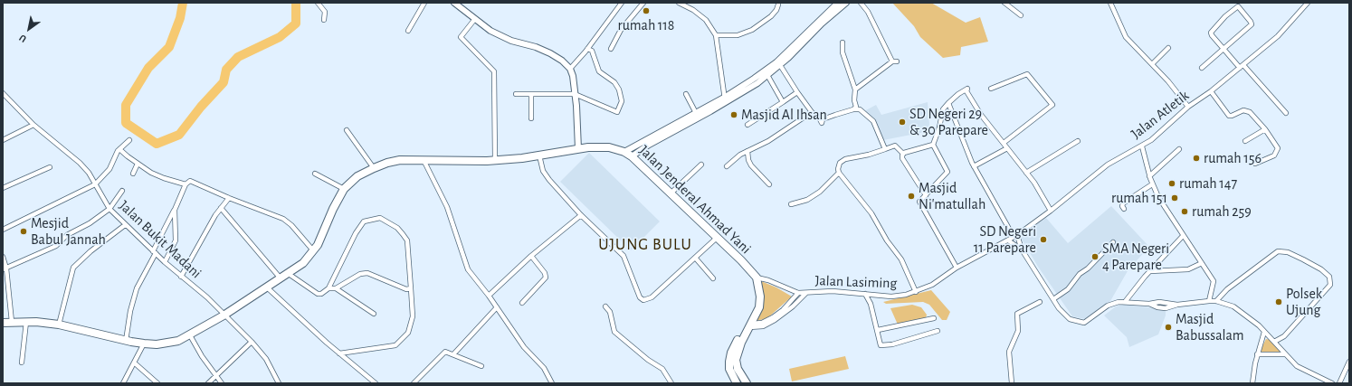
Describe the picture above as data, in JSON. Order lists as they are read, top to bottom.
{
  "streets": {
    "highway": ["Jalan Jenderal Ahmad Yani"],
    "street": ["Jalan Atletik", "Jalan Bukit Madani", "Jalan Lasiming"]
  },
  "crossings": [
    ["Jalan Atletik", "Jalan Lasiming"],
    ["Jalan Jenderal Ahmad Yani", "Jalan Bukit Madani"],
    ["Jalan Jenderal Ahmad Yani", "Jalan Lasiming"]
  ],
  "districts": ["UJUNG BULU"],
  "places": [
    "rumah 118",
    "Masjid Al Ihsan",
    "SD Negeri 29 & 30 Parepare",
    "rumah 156",
    "rumah 147",
    "Masjid Ni'matullah",
    "rumah 151",
    "rumah 259",
    "Mesjid Babul Jannah",
    "SD Negeri 11 Parepare",
    "SMA Negeri 4 Parepare",
    "Polsek Ujung",
    "Masjid Babussalam"
  ],
  "north": "bottom left"
}
